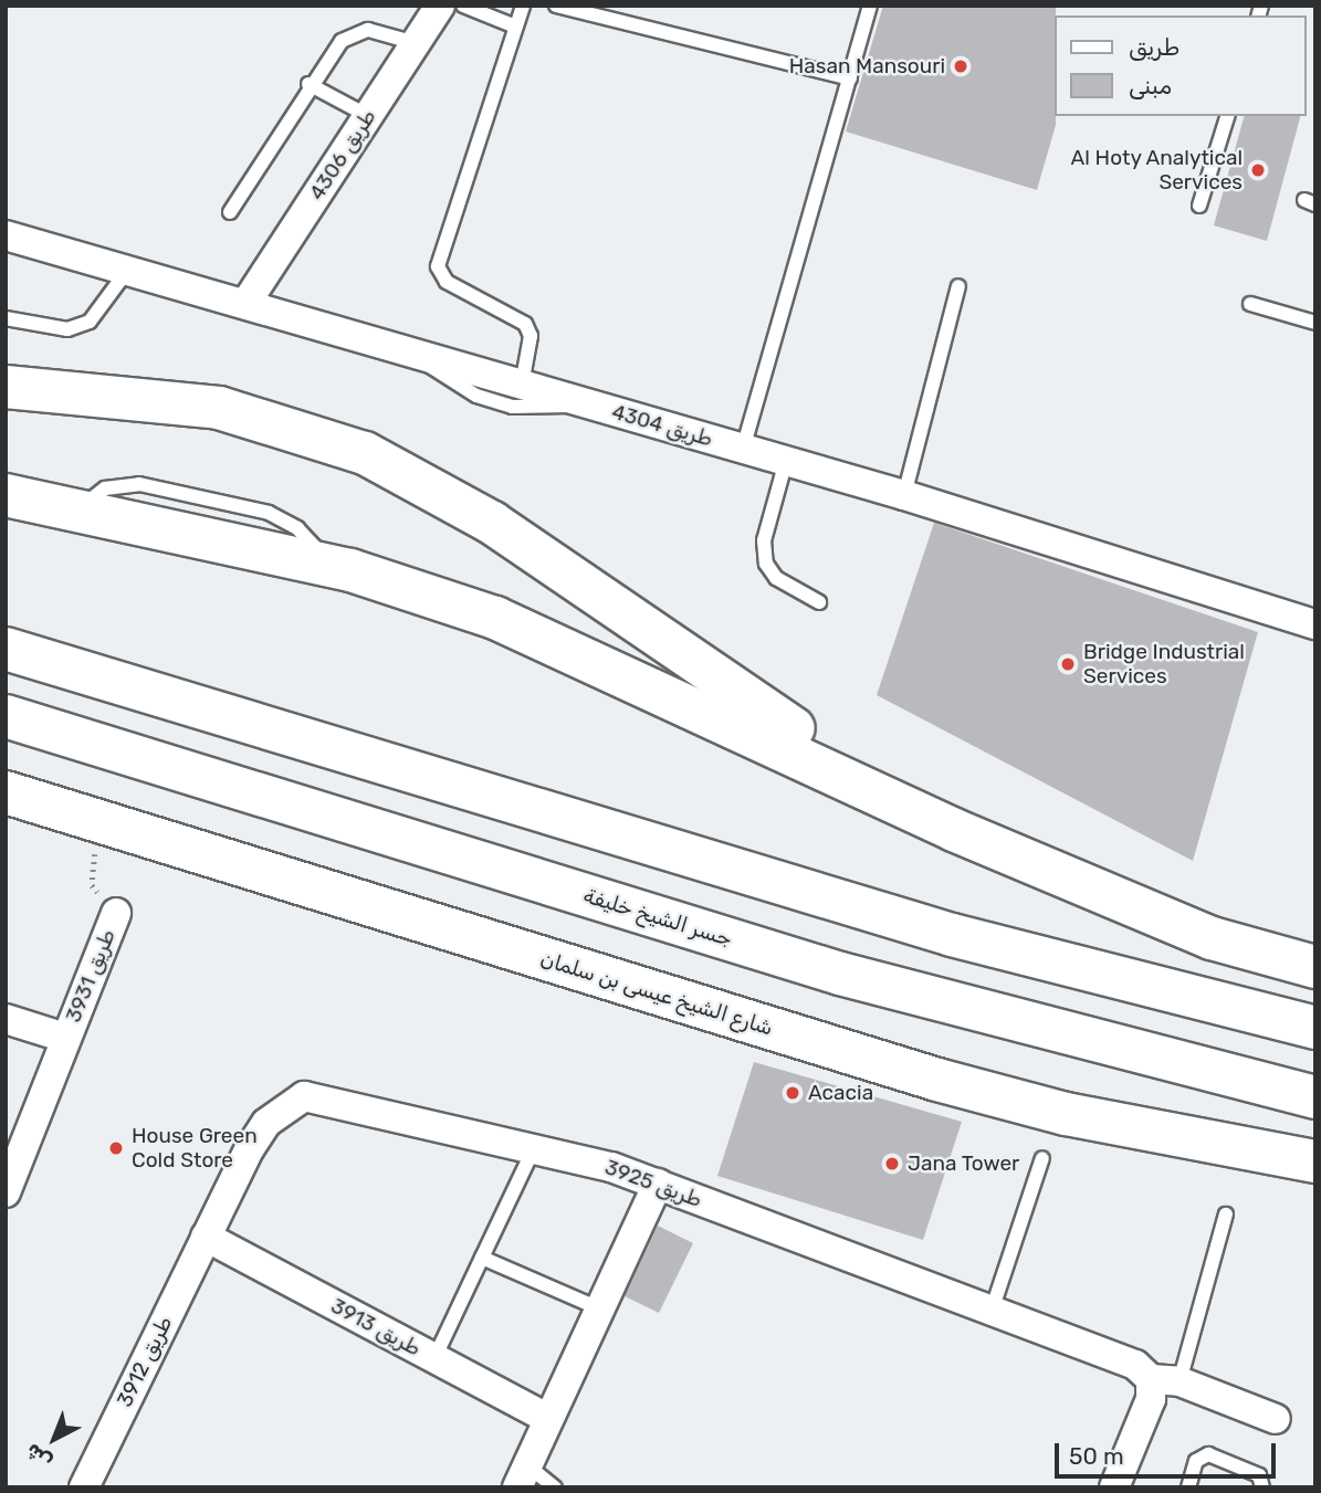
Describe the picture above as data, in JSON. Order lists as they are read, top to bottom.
{
  "streets": {
    "highway": ["جسر الشيخ خليفة", "شارع الشيخ عيسى بن سلمان"],
    "street": [
      "طريق 4306",
      "طريق 4304",
      "طريق 3931",
      "طريق 3925",
      "طريق 3913",
      "طريق 3912"
    ]
  },
  "crossings": [
    ["طريق 4306", "طريق 4304"],
    ["طريق 3925", "طريق 3913"],
    ["طريق 3925", "طريق 3912"],
    ["طريق 3913", "طريق 3912"]
  ],
  "places": [
    "Hasan Mansouri",
    "Al Hoty Analytical Services",
    "Bridge Industrial Services",
    "Acacia",
    "House Green Cold Store",
    "Jana Tower"
  ],
  "legend": ["طريق", "مبنى"],
  "scale_bar": "50 m",
  "north": "bottom left"
}
